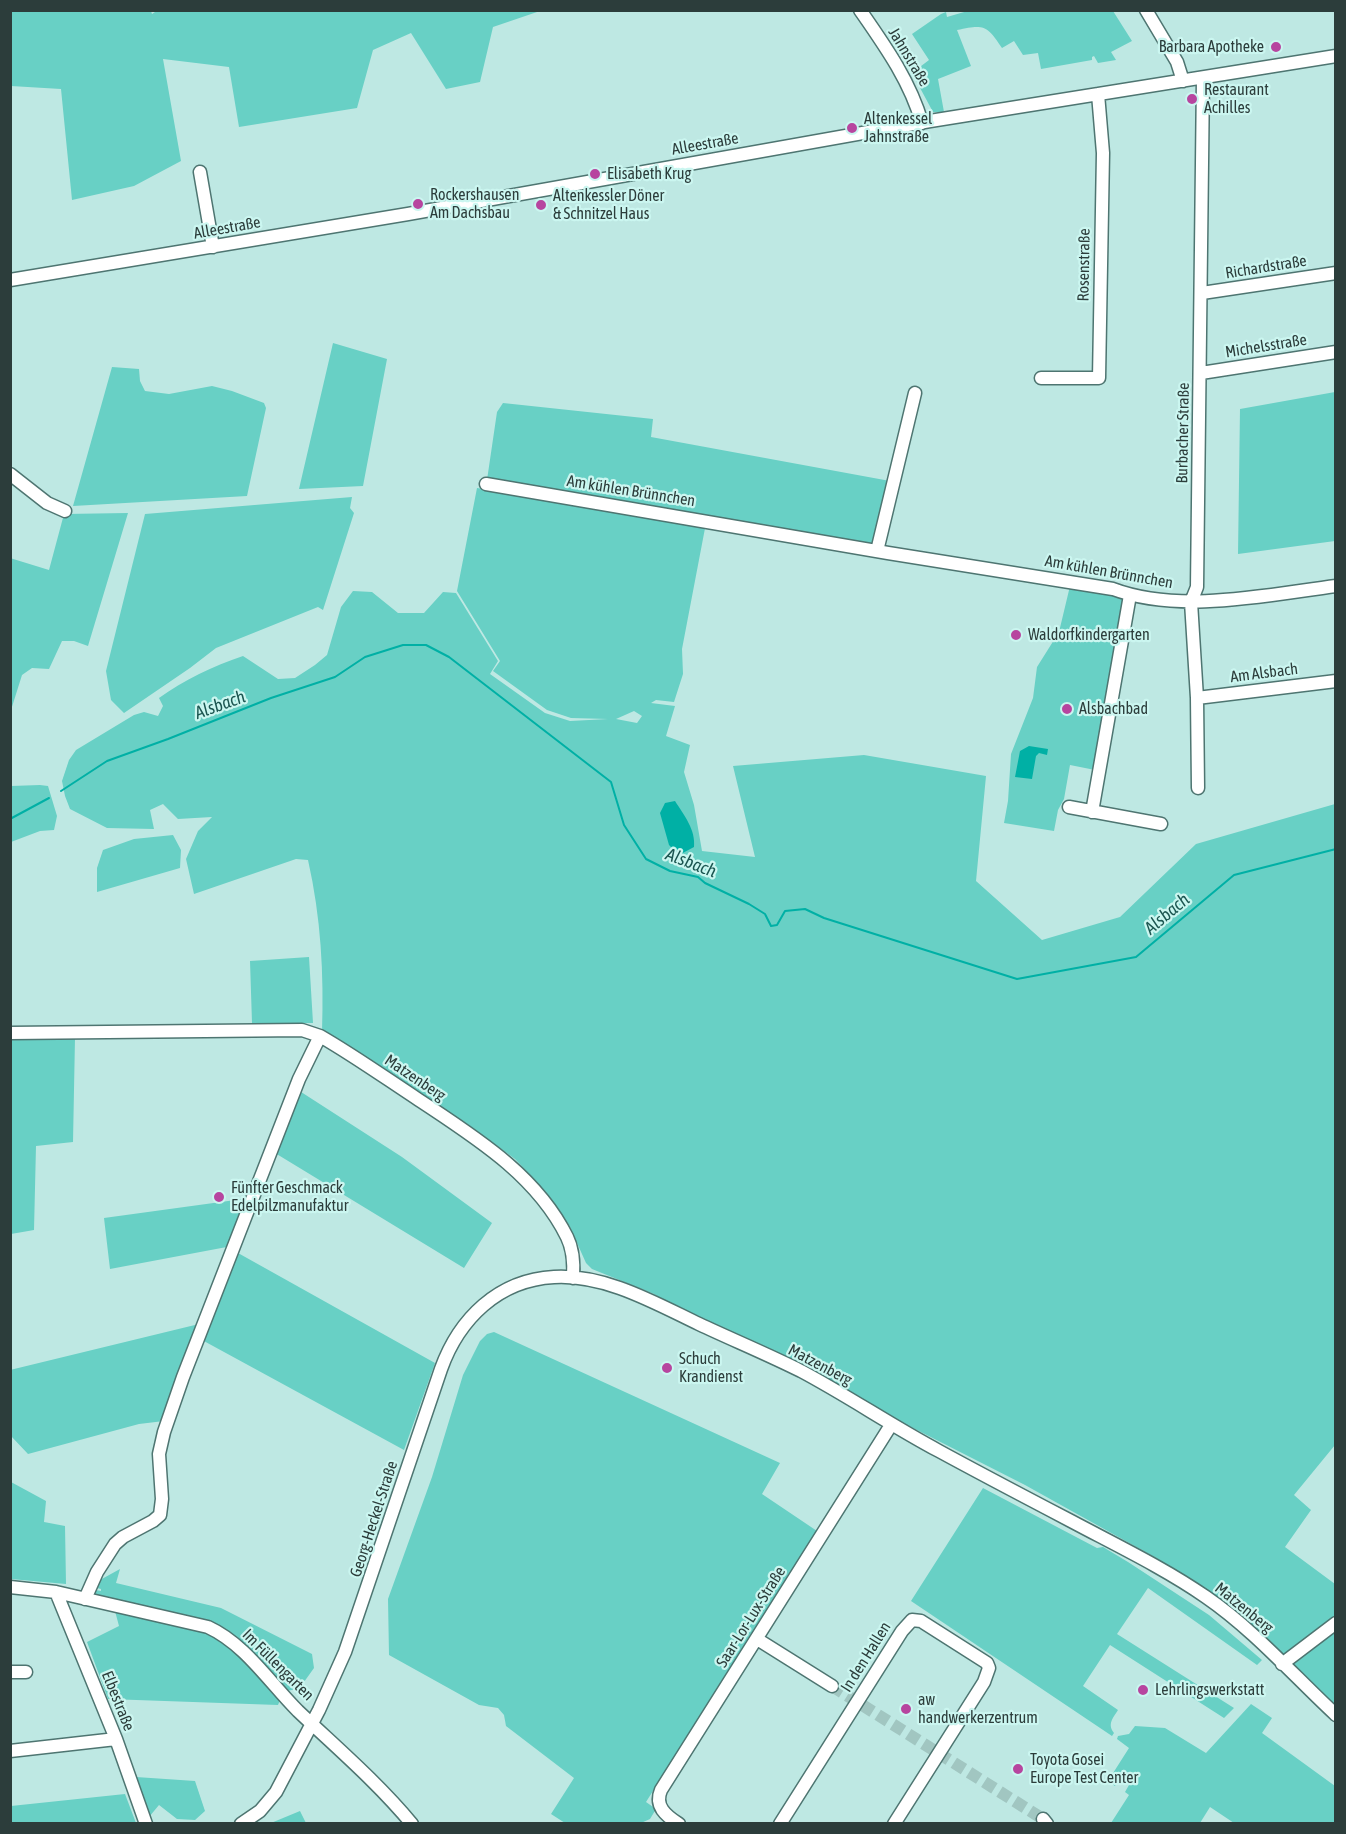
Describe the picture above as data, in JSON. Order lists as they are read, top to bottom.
{
  "streets": {
    "street": [
      "Jahnstraße",
      "Alleestraße",
      "Rosenstraße",
      "Richardstraße",
      "Michelsstraße",
      "Burbacher Straße",
      "Am kühlen Brünnchen",
      "Am Alsbach",
      "Matzenberg",
      "Georg-Heckel-Straße",
      "Saar-Lor-Lux-Straße",
      "In den Hallen",
      "Im Füllengarten",
      "Elbestraße"
    ]
  },
  "crossings": [
    ["Jahnstraße", "Alleestraße"],
    ["Alleestraße", "Rosenstraße"],
    ["Alleestraße", "Burbacher Straße"],
    ["Richardstraße", "Burbacher Straße"],
    ["Michelsstraße", "Burbacher Straße"],
    ["Burbacher Straße", "Am kühlen Brünnchen"],
    ["Burbacher Straße", "Am Alsbach"],
    ["Matzenberg", "Georg-Heckel-Straße"],
    ["Matzenberg", "Saar-Lor-Lux-Straße"],
    ["Georg-Heckel-Straße", "Im Füllengarten"],
    ["Saar-Lor-Lux-Straße", "In den Hallen"],
    ["Im Füllengarten", "Elbestraße"]
  ],
  "water": ["Alsbach"],
  "places": [
    "Barbara Apotheke",
    "Restaurant Achilles",
    "Altenkessel Jahnstraße",
    "Elisabeth Krug",
    "Rockershausen Am Dachsbau",
    "Altenkessler Döner & Schnitzel Haus",
    "Waldorfkindergarten",
    "Alsbachbad",
    "Fünfter Geschmack Edelpilzmanufaktur",
    "Schuch Krandienst",
    "Lehrlingswerkstatt",
    "aw handwerkerzentrum",
    "Toyota Gosei Europe Test Center"
  ]
}
